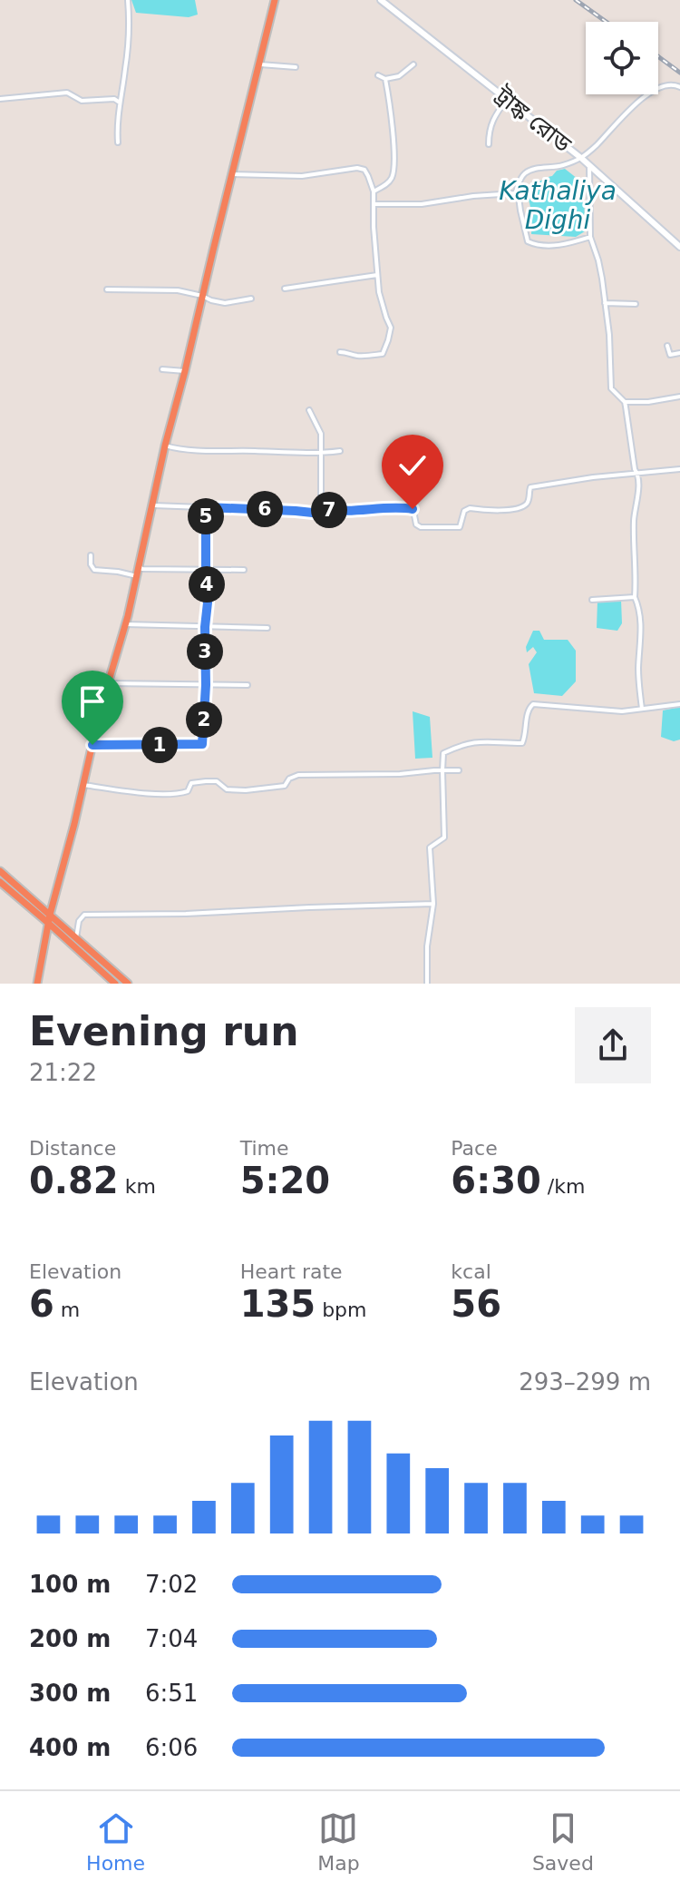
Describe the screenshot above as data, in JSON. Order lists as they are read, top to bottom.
{
  "streets": {
    "main road": ["ট্রাঙ্ক রোড"]
  },
  "water": ["Kathaliya Dighi"],
  "page": {
    "pins": [
      "6",
      "7",
      "5",
      "4",
      "3",
      "2",
      "1"
    ],
    "heading": ["Evening run", "21:22"],
    "stats": [
      ["Distance", "0.82 km"],
      ["Time", "5:20"],
      ["Pace", "6:30 /km"],
      ["Elevation", "6 m"],
      ["Heart rate", "135 bpm"],
      ["kcal", "56"]
    ],
    "chart": ["Elevation", "293–299 m"],
    "list": [
      {
        "name": "100 m",
        "note": "7:02"
      },
      {
        "name": "200 m",
        "note": "7:04"
      },
      {
        "name": "300 m",
        "note": "6:51"
      },
      {
        "name": "400 m",
        "note": "6:06"
      }
    ],
    "tabs": ["Home", "Map", "Saved"]
  }
}
